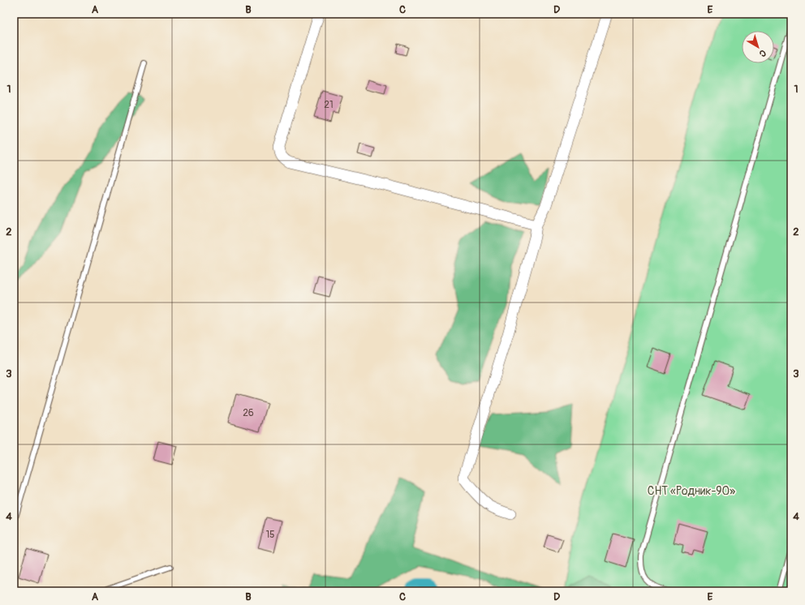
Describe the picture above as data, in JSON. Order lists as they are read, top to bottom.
{
  "parks": ["СНТ «Родник-90»"],
  "house_numbers": ["21", "26", "15"],
  "north": "bottom right",
  "grid": {
    "columns": [
      "A",
      "B",
      "C",
      "D",
      "E"
    ],
    "rows": [
      "1",
      "2",
      "3",
      "4"
    ]
  }
}
